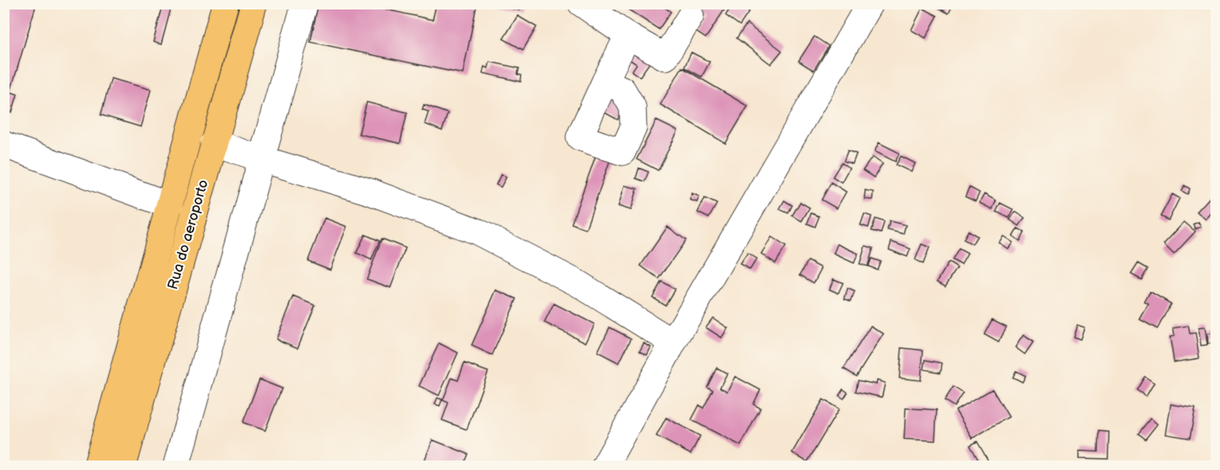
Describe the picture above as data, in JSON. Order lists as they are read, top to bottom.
{
  "streets": {
    "main road": ["Rua do aeroporto"]
  }
}
